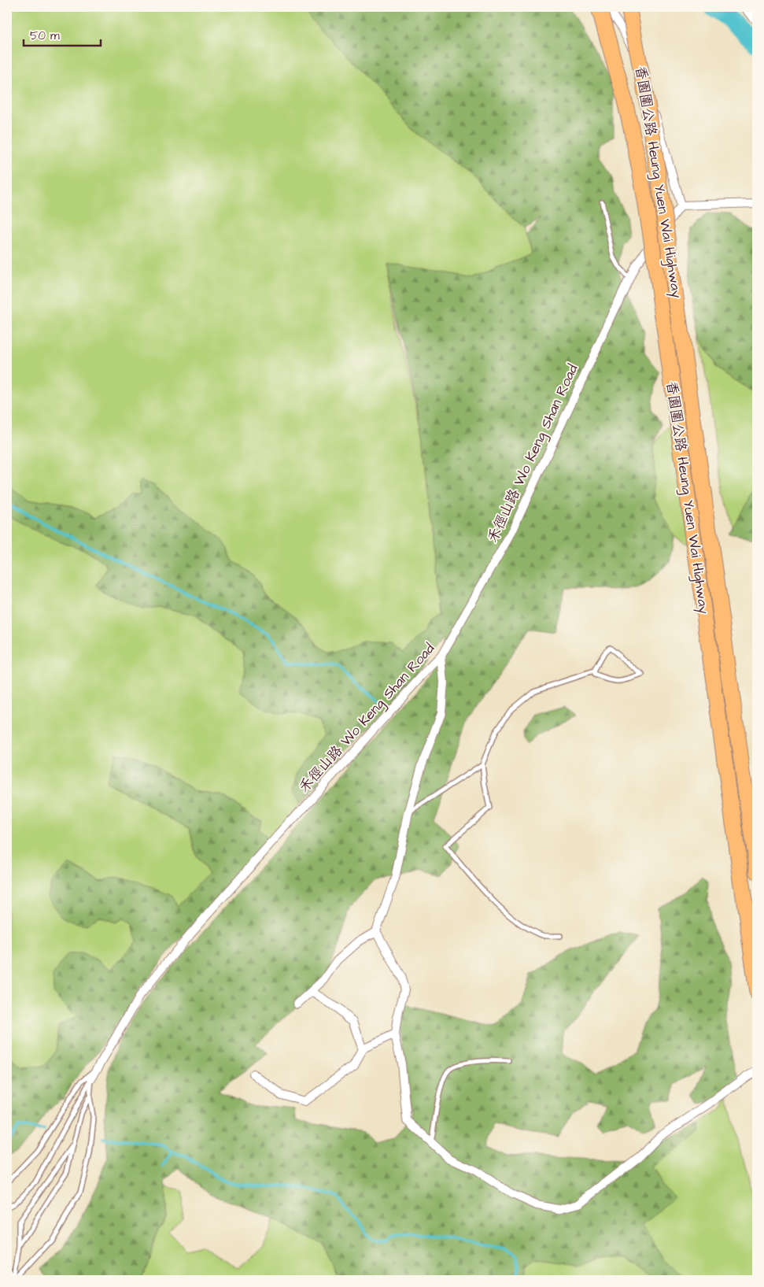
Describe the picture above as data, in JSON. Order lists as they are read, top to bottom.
{
  "streets": {
    "highway": ["香園圍公路 Heung Yuen Wai Highway"],
    "street": ["禾徑山路 Wo Keng Shan Road"]
  },
  "scale_bar": "50 m"
}
